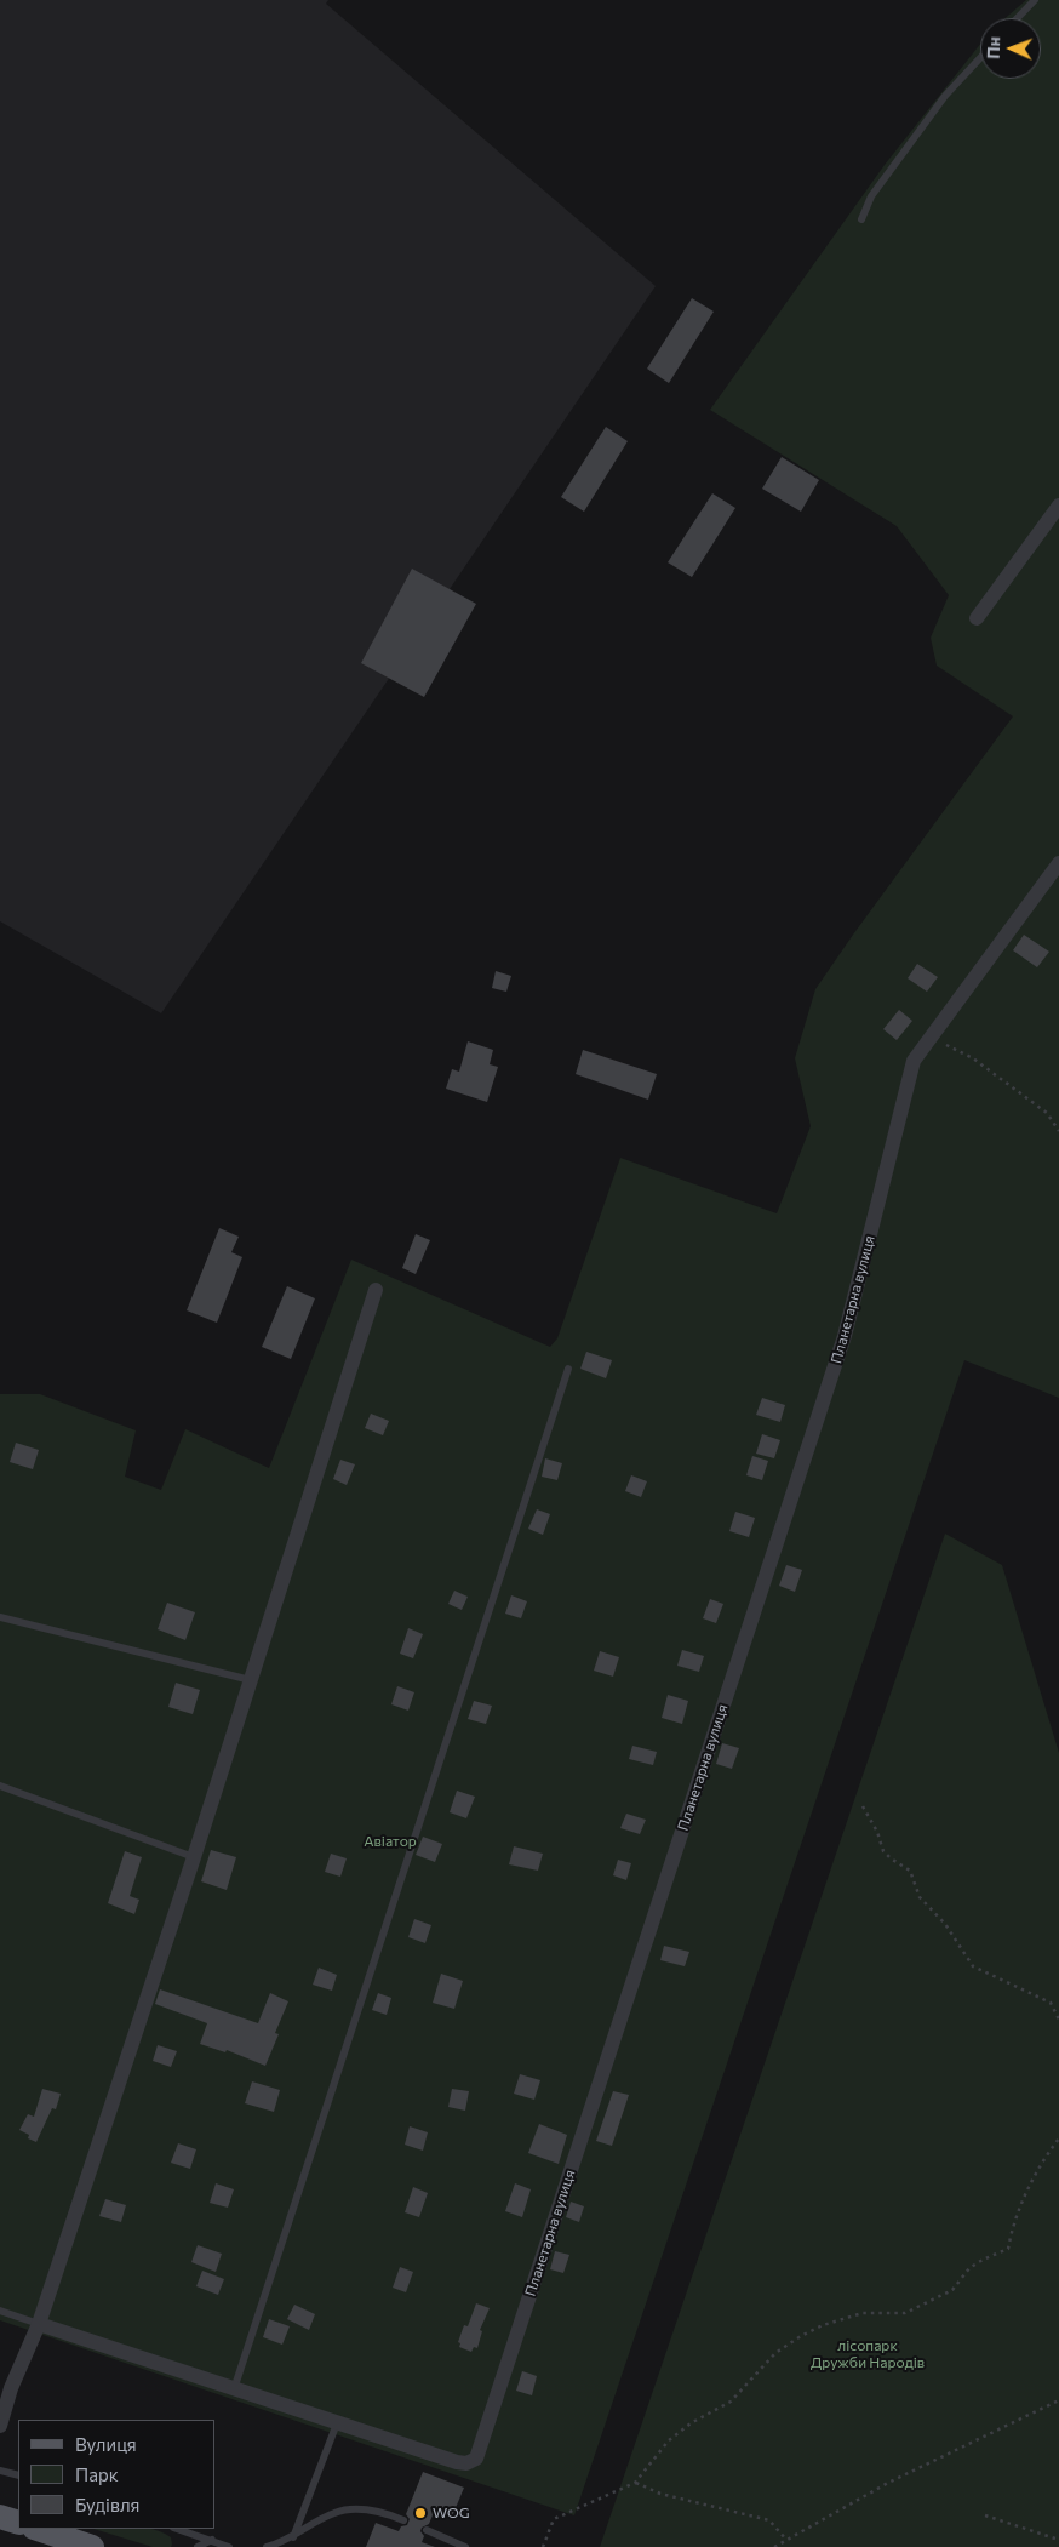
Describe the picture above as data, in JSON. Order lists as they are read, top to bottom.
{
  "streets": {
    "street": ["Планетарна вулиця"]
  },
  "parks": ["Авіатор", "лісопарк Дружби Народів"],
  "places": ["WOG"],
  "legend": ["Вулиця", "Парк", "Будівля"],
  "north": "left"
}
